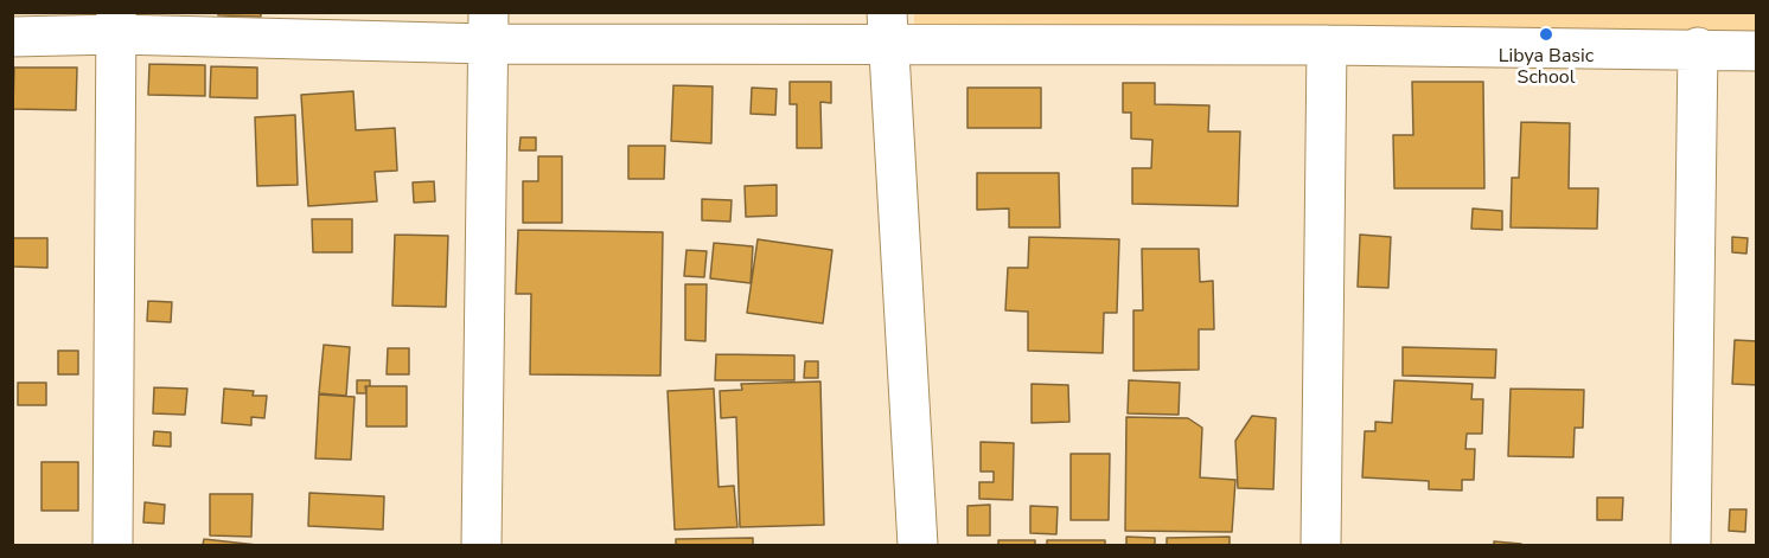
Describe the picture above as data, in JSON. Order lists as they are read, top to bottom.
{
  "places": ["Libya Basic School"]
}
